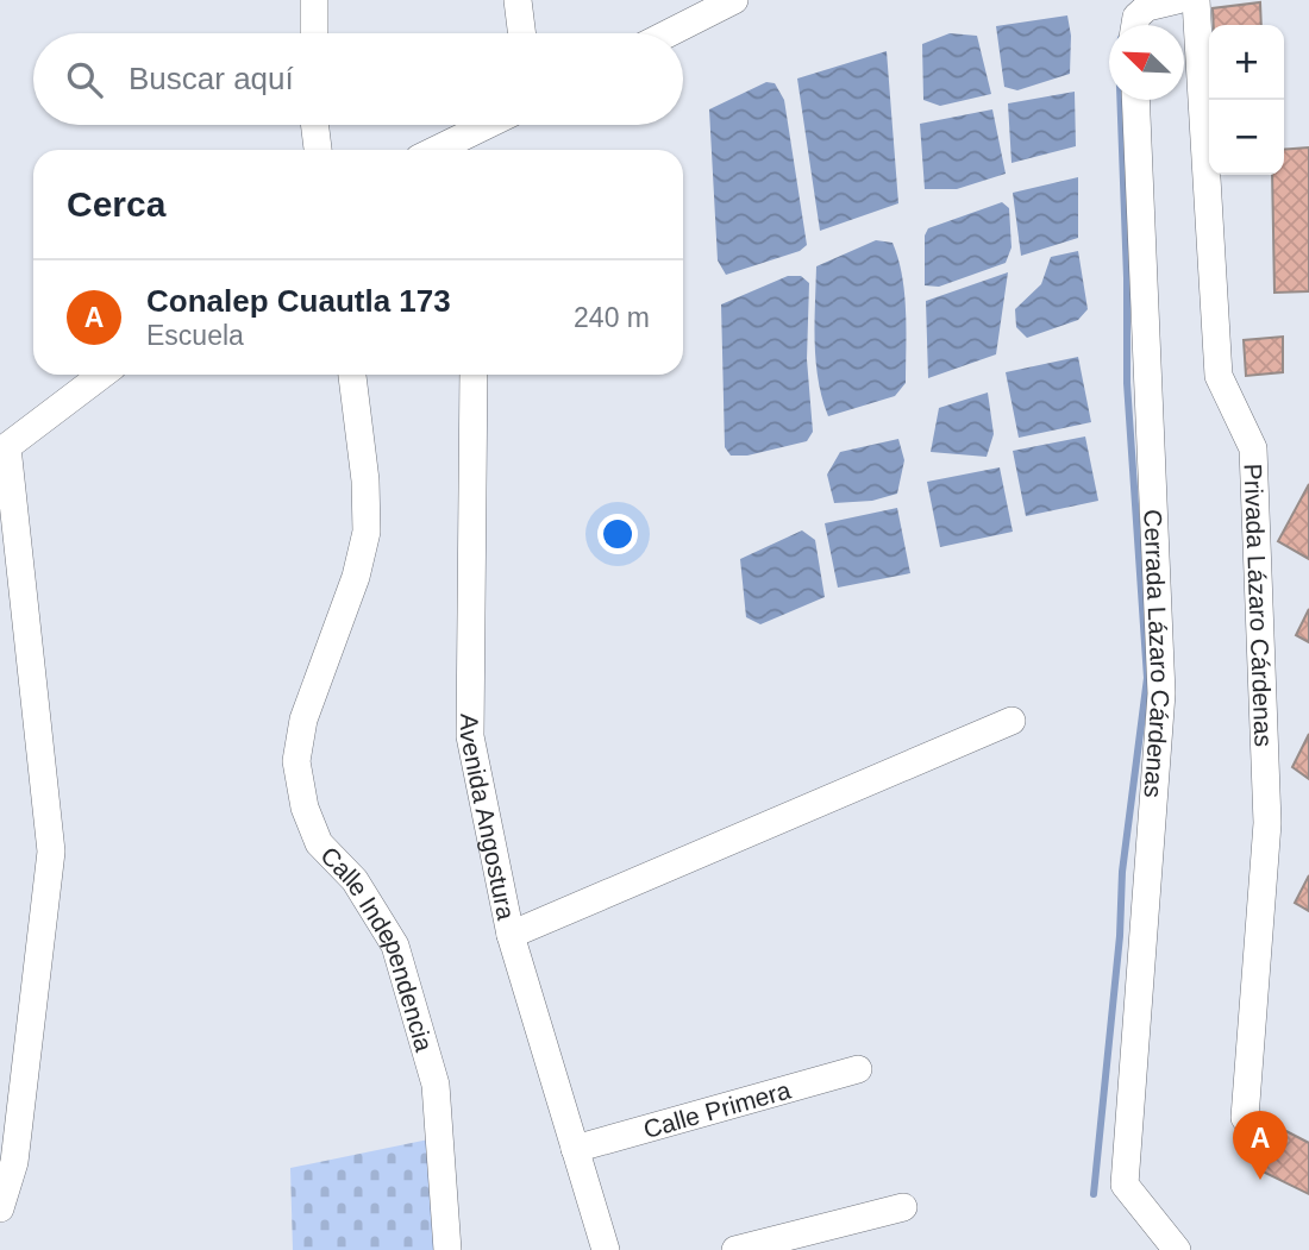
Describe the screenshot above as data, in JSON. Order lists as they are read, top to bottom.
{
  "streets": {
    "street": [
      "Privada Lázaro Cárdenas",
      "Cerrada Lázaro Cárdenas",
      "Avenida Angostura",
      "Calle Independencia",
      "Calle Primera"
    ]
  },
  "crossings": [
    ["Avenida Angostura", "Calle Primera"]
  ],
  "north": "top left",
  "page": {
    "map_buttons": ["+", "−"],
    "search": "Buscar aquí",
    "heading": "Cerca",
    "list": [
      {
        "mark": "A",
        "name": "Conalep Cuautla 173",
        "note": "Escuela",
        "value": "240 m"
      }
    ],
    "pins": "A"
  }
}
